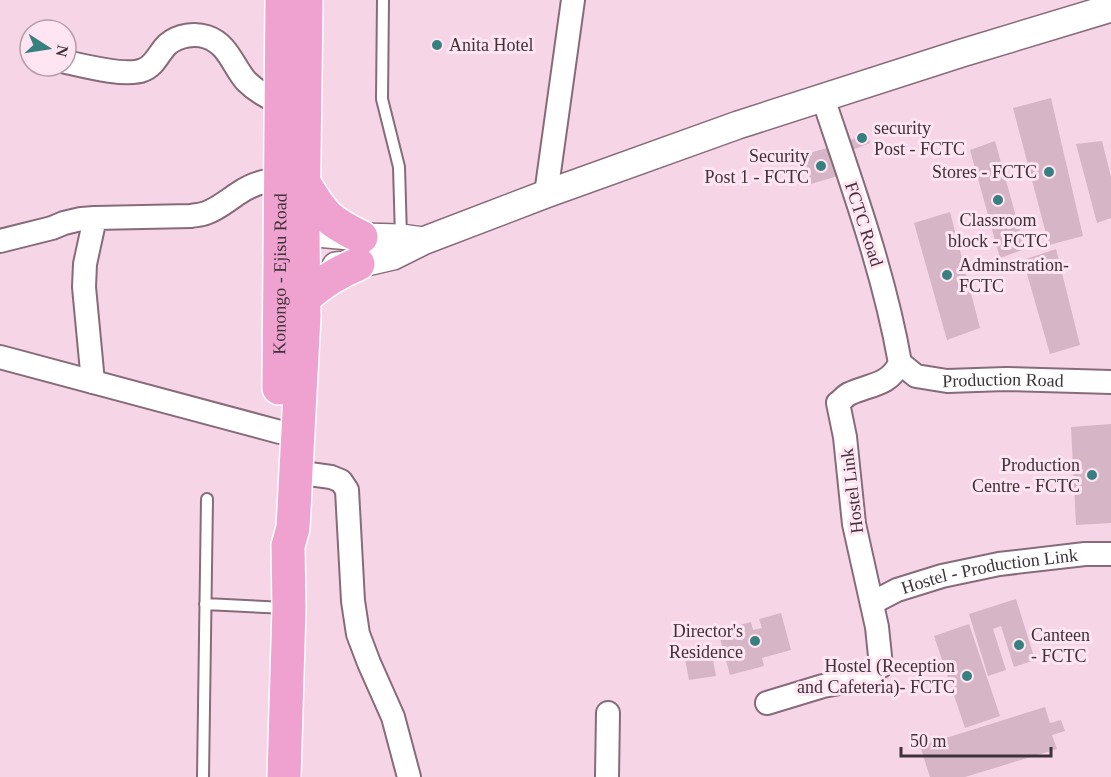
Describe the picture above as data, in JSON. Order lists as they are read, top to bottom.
{
  "streets": {
    "highway": ["Konongo - Ejisu Road"],
    "street": [
      "FCTC Road",
      "Production Road",
      "Hostel Link",
      "Hostel - Production Link"
    ]
  },
  "crossings": [
    ["FCTC Road", "Production Road"],
    ["FCTC Road", "Hostel Link"],
    ["Production Road", "Hostel Link"],
    ["Hostel Link", "Hostel - Production Link"]
  ],
  "places": [
    "Anita Hotel",
    "security Post - FCTC",
    "Security Post 1 - FCTC",
    "Stores - FCTC",
    "Classroom block - FCTC",
    "Adminstration- FCTC",
    "Production Centre - FCTC",
    "Director's Residence",
    "Canteen - FCTC",
    "Hostel (Reception and Cafeteria)- FCTC"
  ],
  "scale_bar": "50 m",
  "north": "right"
}
